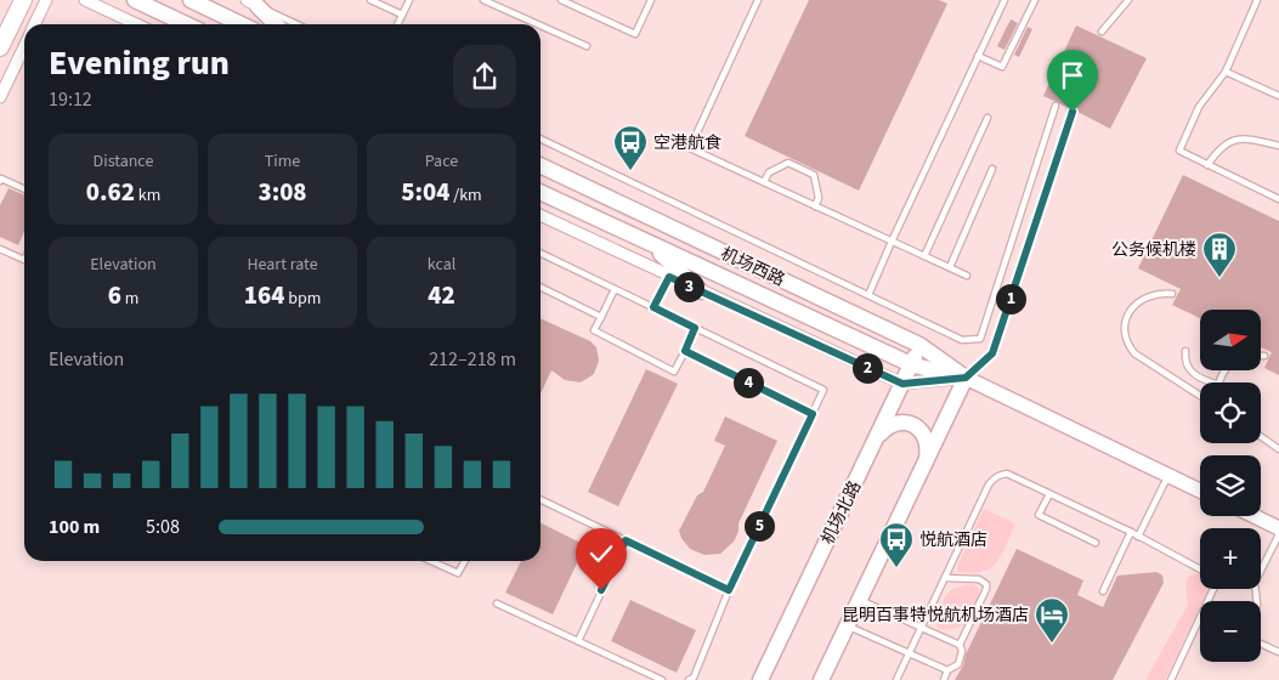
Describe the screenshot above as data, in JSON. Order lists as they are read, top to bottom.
{
  "streets": {
    "main road": ["机场西路", "机场北路"]
  },
  "crossings": [
    ["机场西路", "机场北路"]
  ],
  "places": {
    "bus stop": ["空港航食", "悦航酒店"],
    "building": ["公务候机楼"],
    "hotel": ["昆明百事特悦航机场酒店"]
  },
  "north": "right",
  "page": {
    "heading": ["Evening run", "19:12"],
    "stats": [
      ["Distance", "0.62 km"],
      ["Time", "3:08"],
      ["Pace", "5:04 /km"],
      ["Elevation", "6 m"],
      ["Heart rate", "164 bpm"],
      ["kcal", "42"]
    ],
    "pins": [
      "3",
      "1",
      "2",
      "4",
      "5"
    ],
    "map_buttons": ["+", "−"],
    "chart": ["Elevation", "212–218 m"],
    "list": [
      {
        "name": "100 m",
        "note": "5:08"
      }
    ]
  }
}
